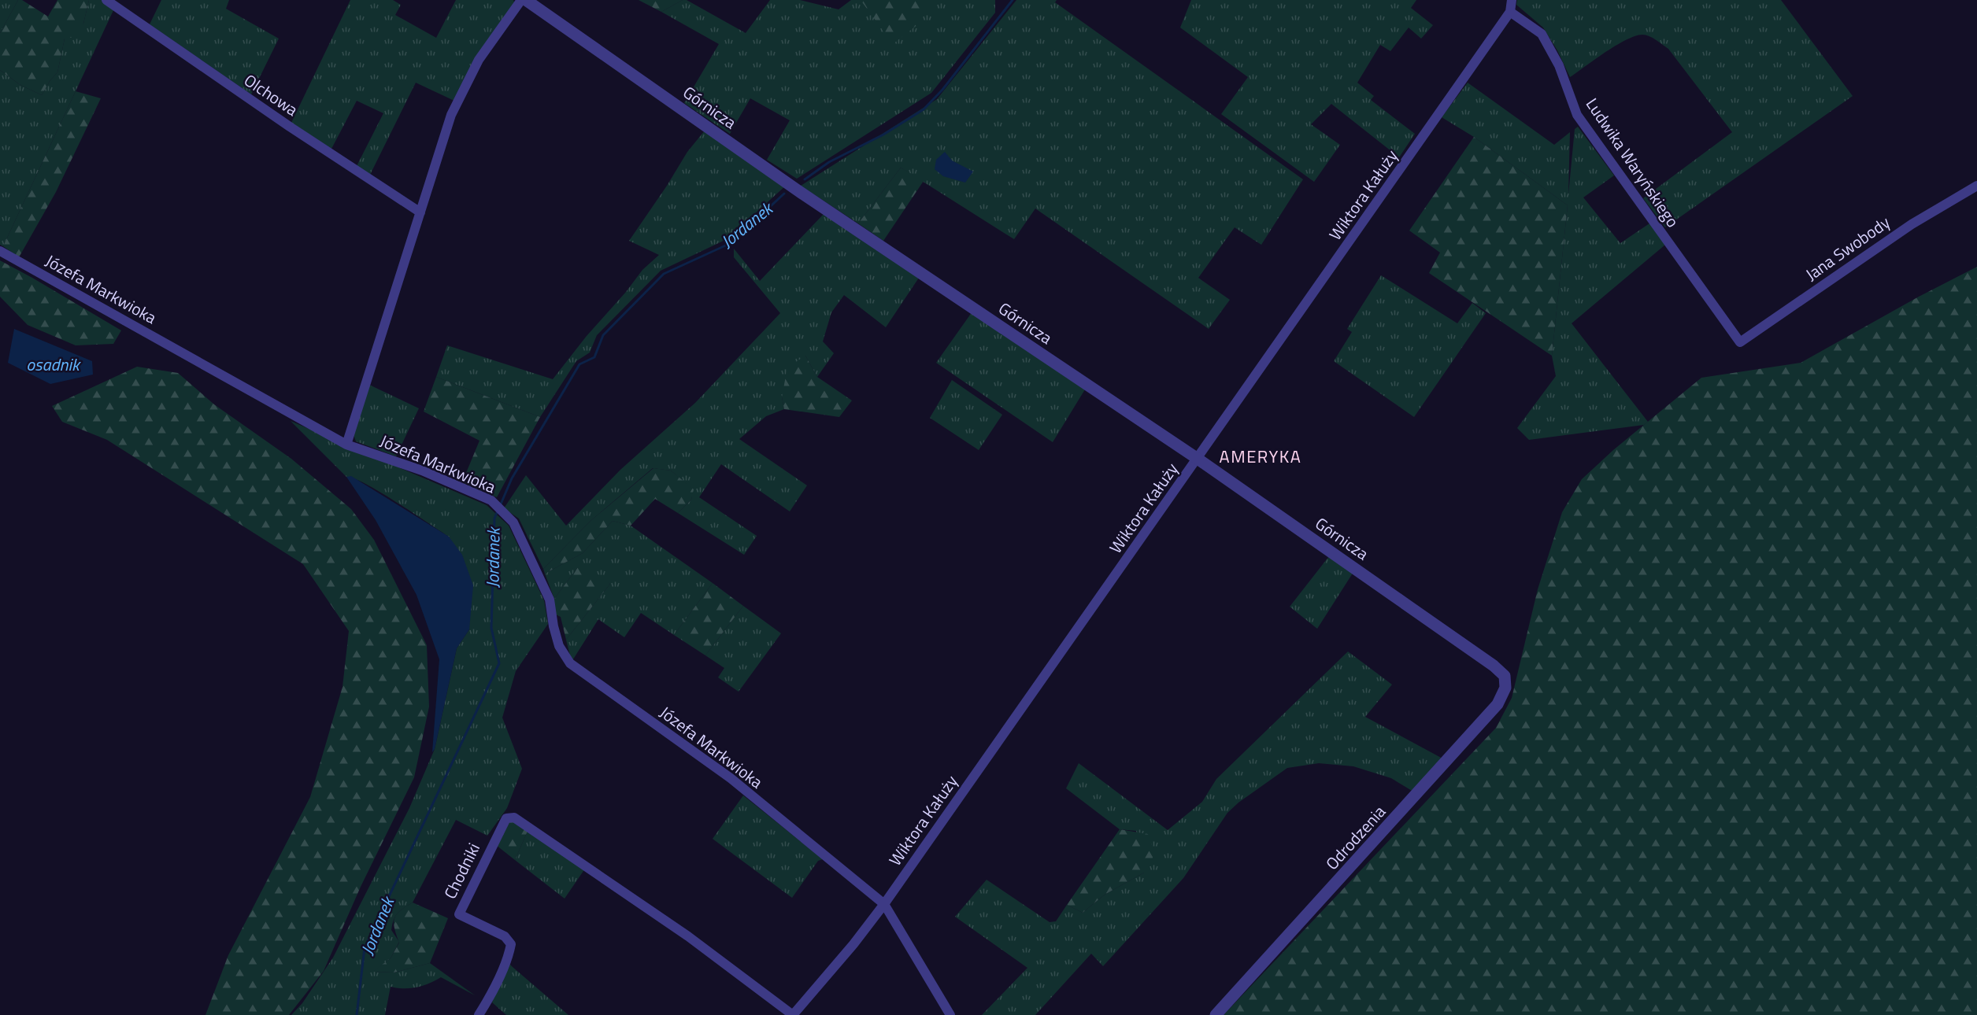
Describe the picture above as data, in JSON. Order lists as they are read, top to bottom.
{
  "streets": {
    "street": [
      "Olchowa",
      "Górnicza",
      "Ludwika Waryńskiego",
      "Wiktora Kałuży",
      "Jana Swobody",
      "Józefa Markwioka",
      "Odrodzenia",
      "Chodniki"
    ]
  },
  "crossings": [
    ["Górnicza", "Wiktora Kałuży"],
    ["Górnicza", "Odrodzenia"],
    ["Ludwika Waryńskiego", "Wiktora Kałuży"],
    ["Ludwika Waryńskiego", "Jana Swobody"],
    ["Wiktora Kałuży", "Józefa Markwioka"],
    ["Wiktora Kałuży", "Chodniki"]
  ],
  "districts": ["AMERYKA"],
  "water": ["Jordanek", "osadnik"]
}
